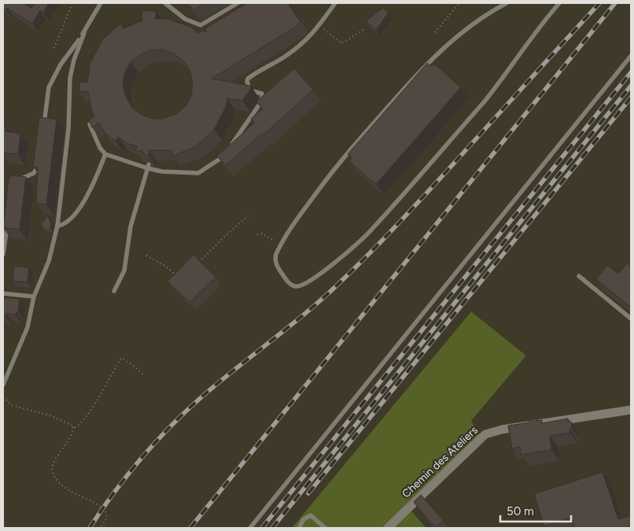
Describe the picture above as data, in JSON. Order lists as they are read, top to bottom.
{
  "streets": {
    "street": ["Chemin des Ateliers"]
  },
  "scale_bar": "50 m"
}
